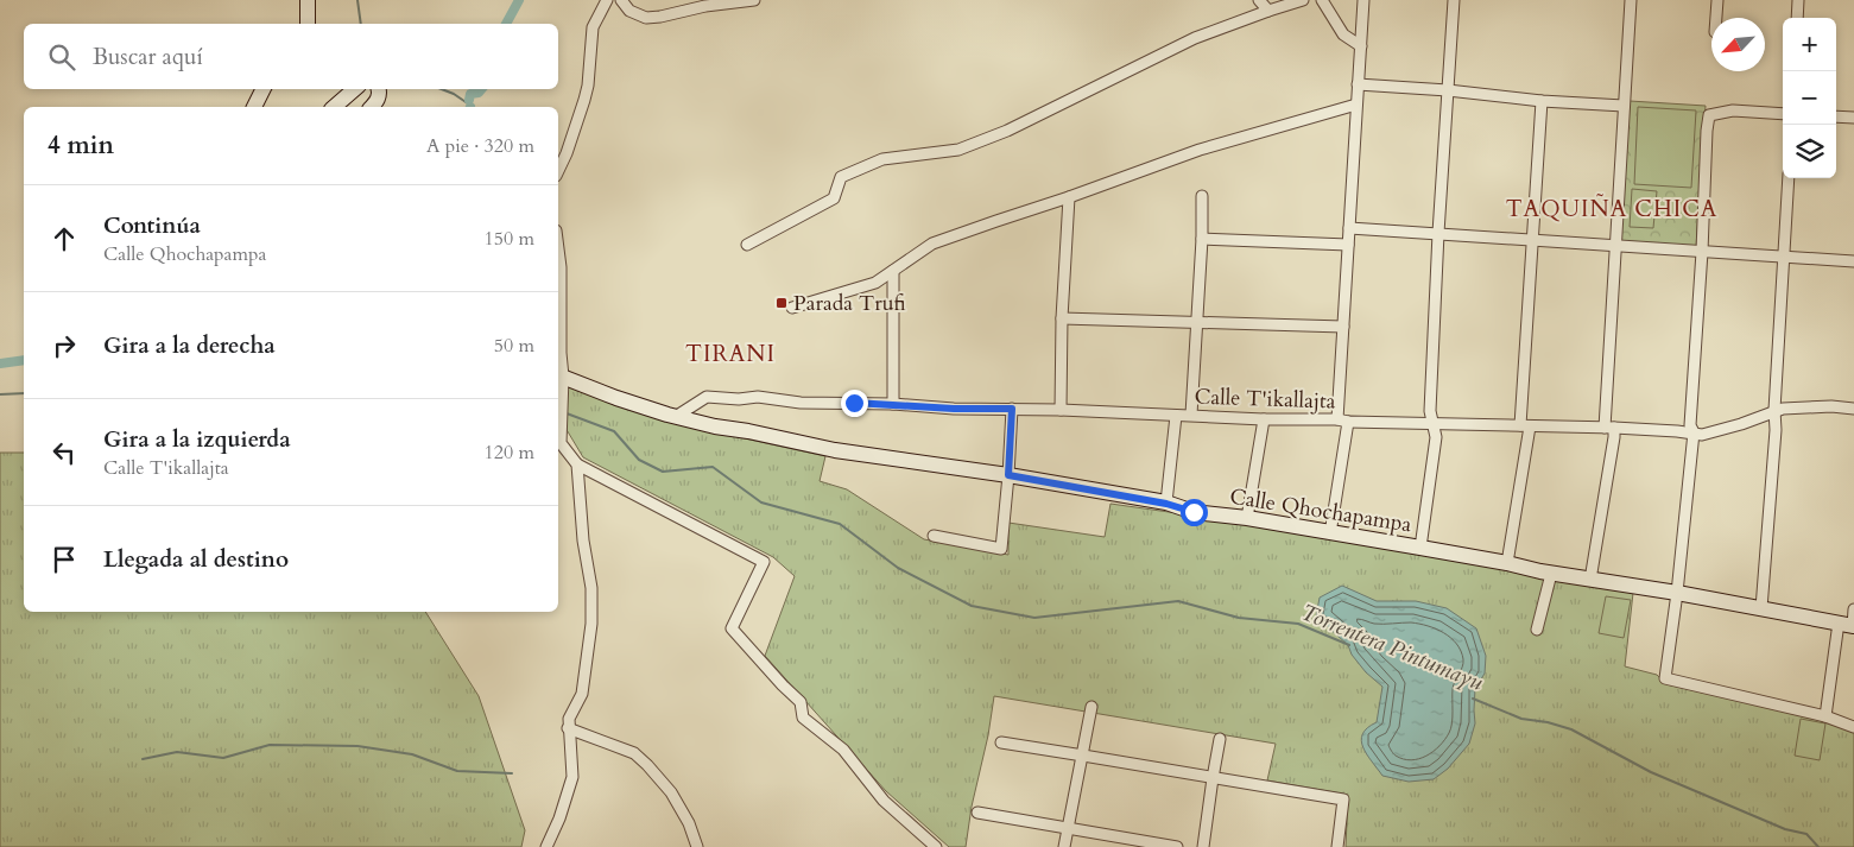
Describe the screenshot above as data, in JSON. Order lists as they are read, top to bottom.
{
  "streets": {
    "street": ["Calle T'ikallajta", "Calle Qhochapampa"]
  },
  "crossings": [
    ["Calle T'ikallajta", "Calle Qhochapampa"]
  ],
  "districts": ["TAQUIÑA CHICA", "TIRANI"],
  "water": ["Torrentera Pintumayu"],
  "places": {
    "transit": ["Parada Trufi"]
  },
  "north": "bottom left",
  "page": {
    "map_buttons": ["+", "−"],
    "search": "Buscar aquí",
    "heading": ["4 min", "A pie · 320 m"],
    "list": [
      ["Continúa", "Calle Qhochapampa", "150 m"],
      ["Gira a la derecha", "50 m"],
      ["Gira a la izquierda", "Calle T'ikallajta", "120 m"],
      "Llegada al destino"
    ]
  }
}
